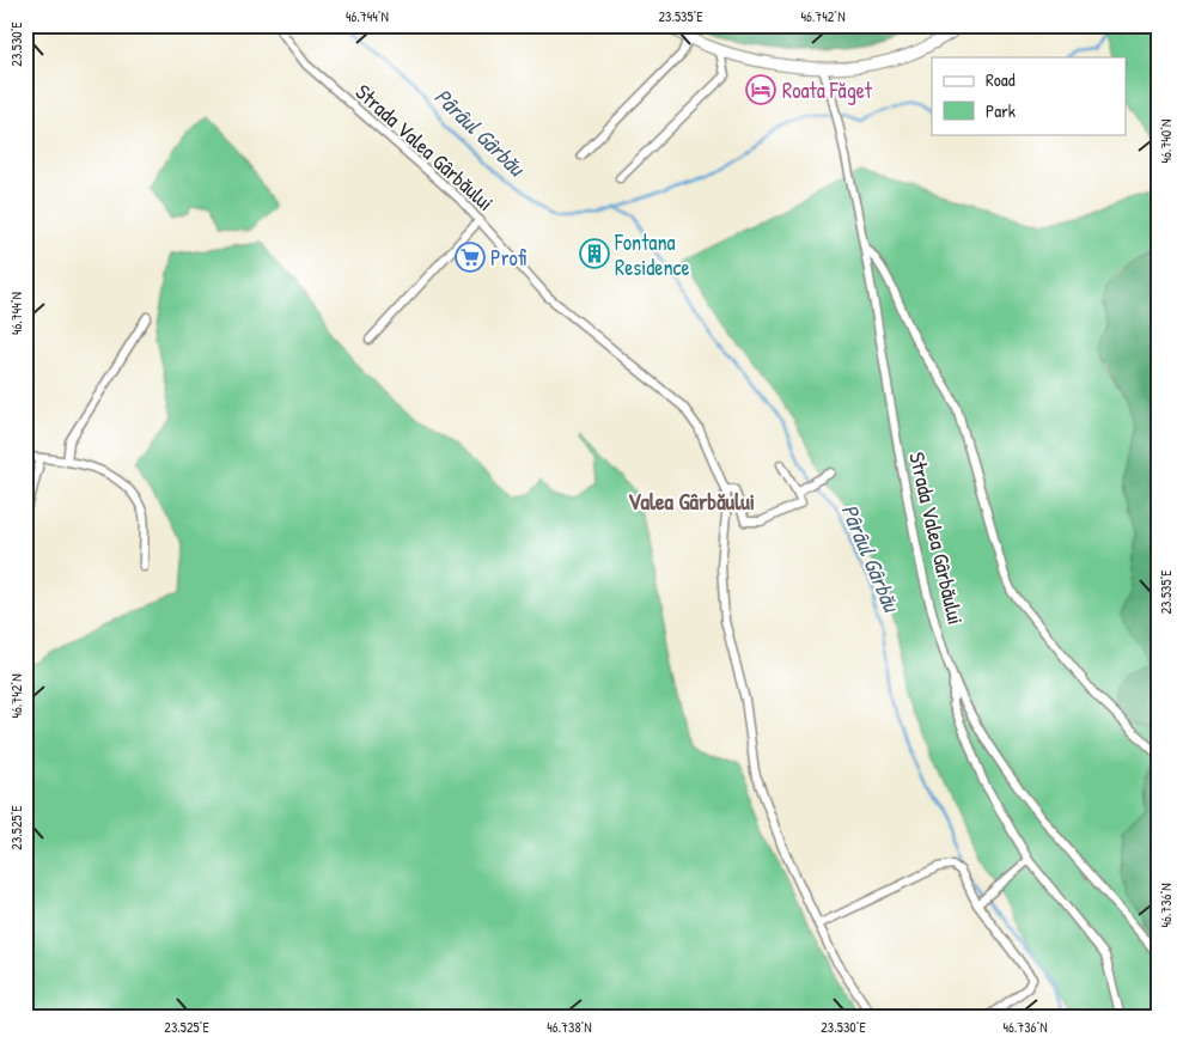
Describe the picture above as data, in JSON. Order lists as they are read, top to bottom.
{
  "streets": {
    "street": ["Strada Valea Gârbăului"]
  },
  "districts": ["Valea Gârbăului"],
  "water": ["Pârâul Gârbău"],
  "places": {
    "hotel": ["Roata Făget"],
    "building": ["Fontana Residence"],
    "supermarket": ["Profi"]
  },
  "legend": ["Road", "Park"],
  "coordinates": [
    "46.744°N",
    "23.535°E",
    "46.742°N",
    "23.530°E",
    "46.740°N",
    "23.525°E",
    "46.736°N",
    "46.738°N"
  ]
}
